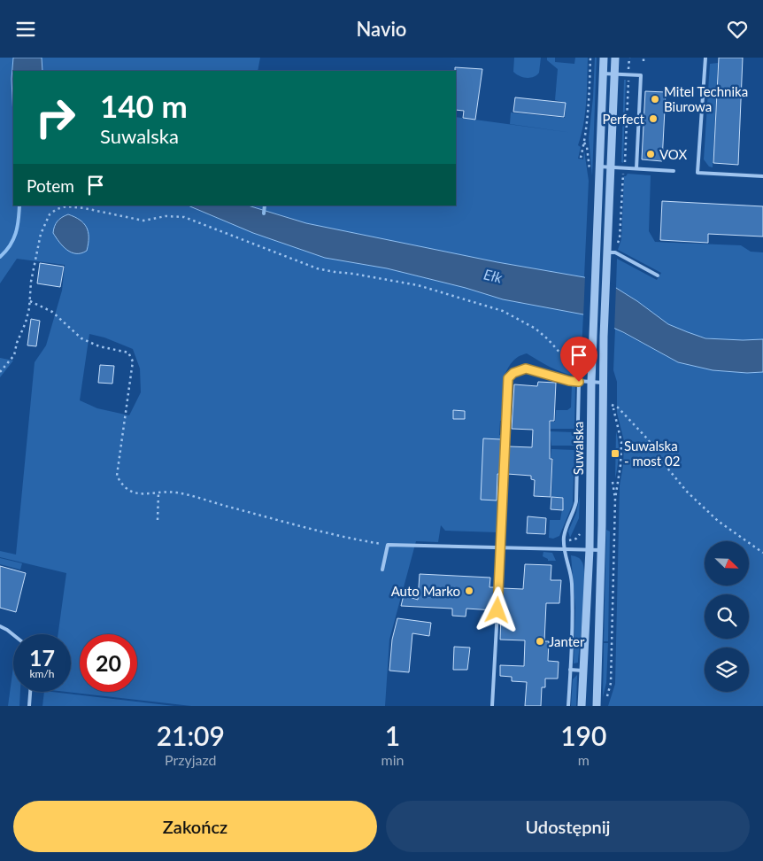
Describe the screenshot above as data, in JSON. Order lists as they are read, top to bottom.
{
  "streets": {
    "street": ["Suwalska"]
  },
  "water": ["Ełk"],
  "places": {
    "other": [
      "Mitel Technika Biurowa",
      "Perfect",
      "VOX",
      "Auto Marko",
      "Janter"
    ],
    "transit": ["Suwalska - most 02"]
  },
  "north": "bottom right",
  "page": {
    "header": "Navio",
    "turn": ["140 m", "Suwalska"],
    "then": "Potem",
    "speed": "17 km/h",
    "limit": "20",
    "eta": [
      "21:09",
      "Przyjazd",
      "1",
      "min",
      "190",
      "m"
    ],
    "buttons": ["Zakończ", "Udostępnij"]
  }
}
